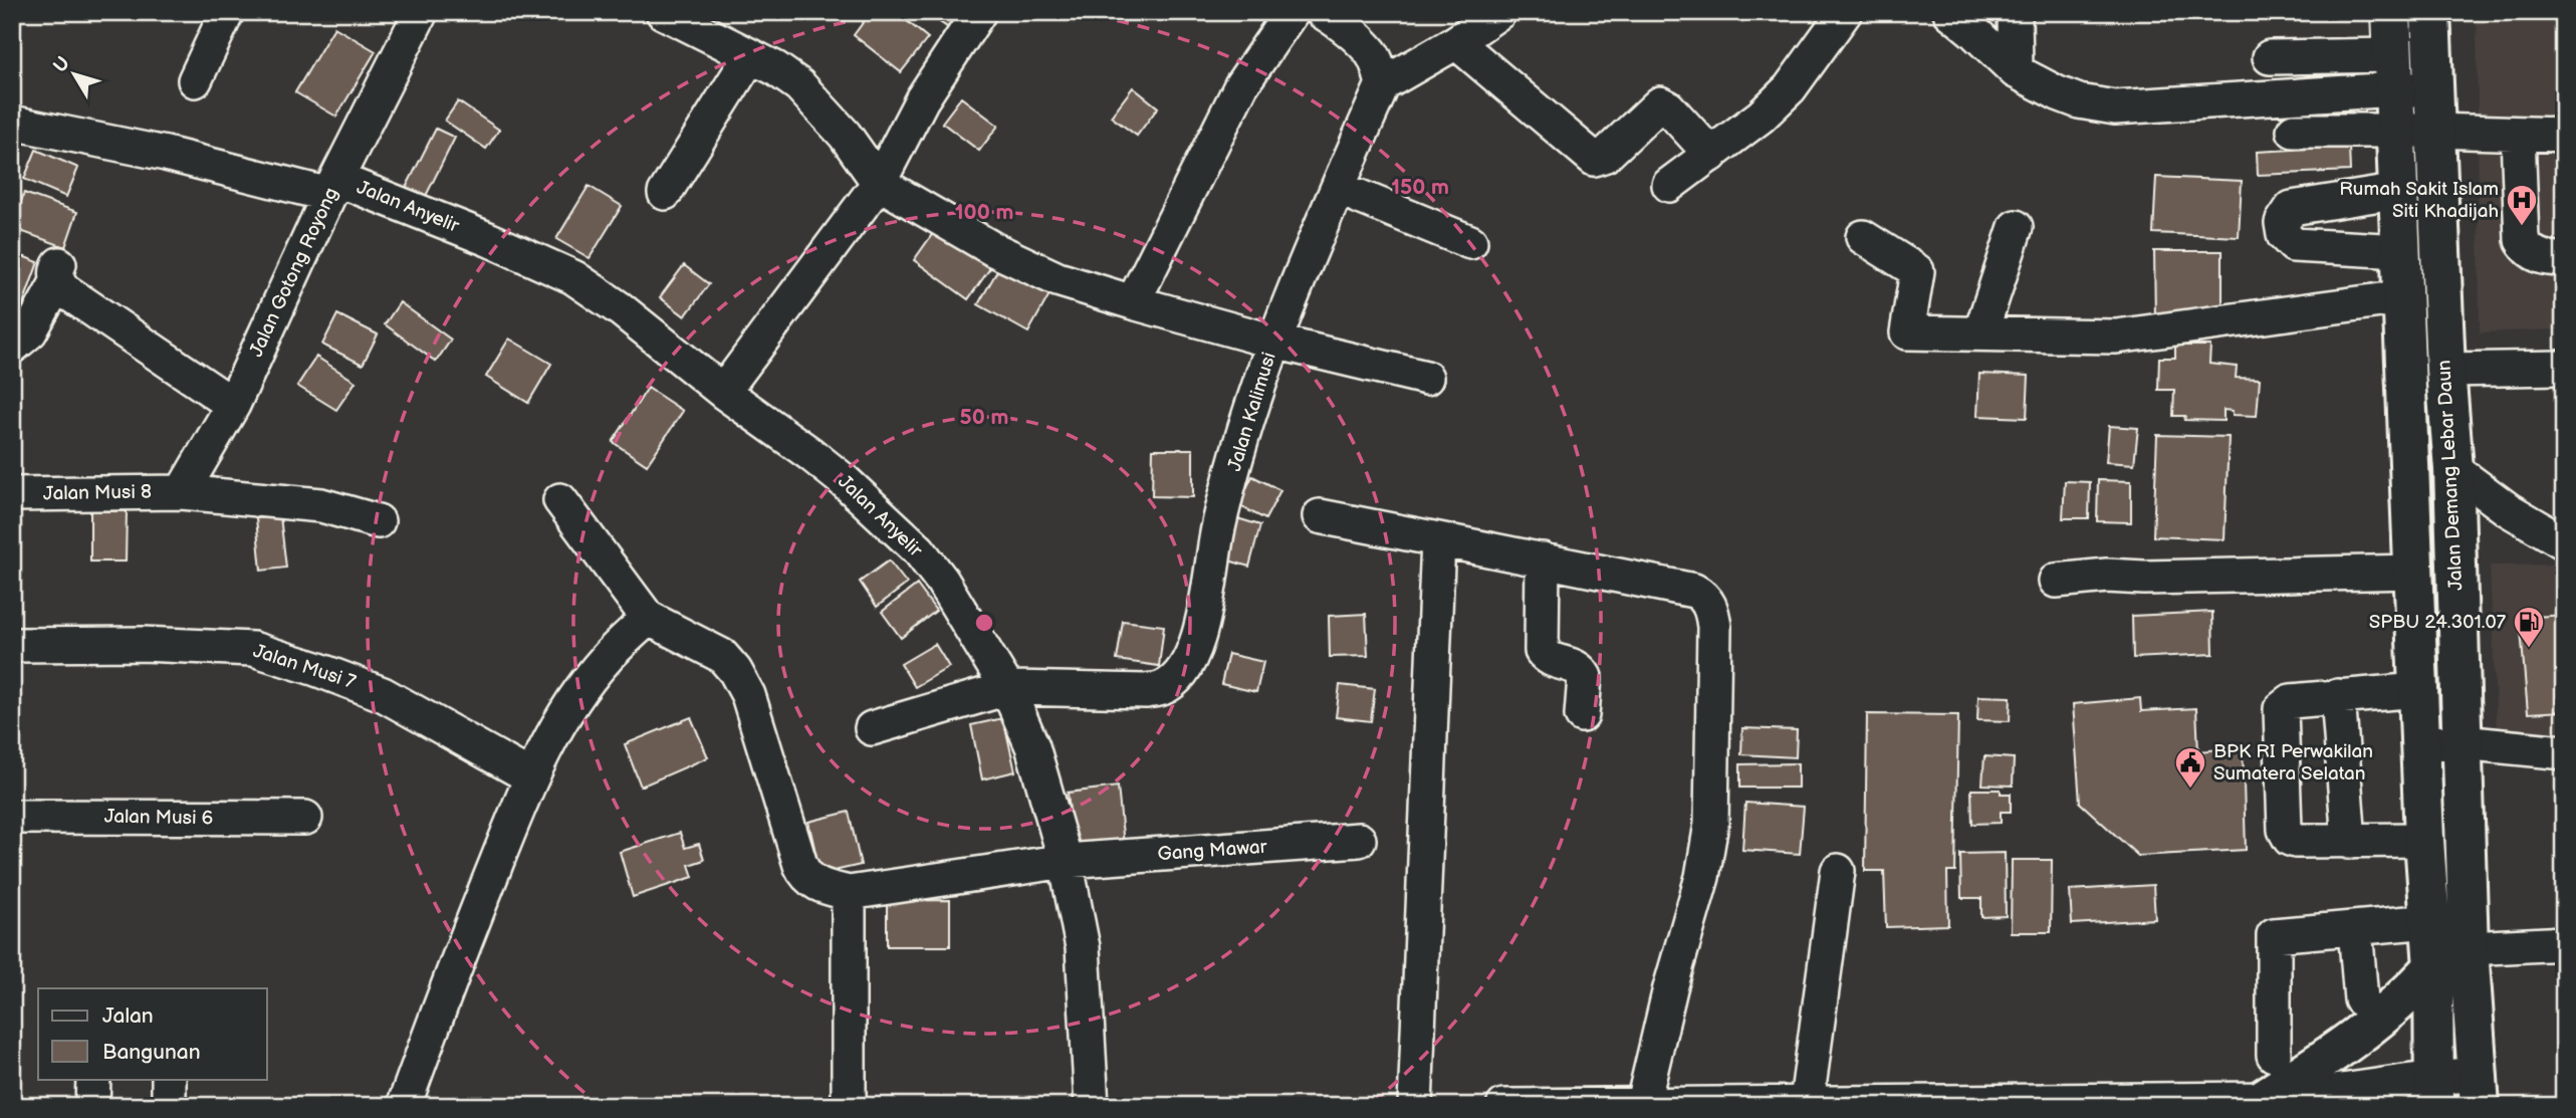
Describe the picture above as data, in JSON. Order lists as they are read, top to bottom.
{
  "streets": {
    "highway": ["Jalan Demang Lebar Daun"],
    "street": [
      "Jalan Anyelir",
      "Jalan Gotong Royong",
      "Jalan Kalimusi",
      "Jalan Musi 8",
      "Jalan Musi 7",
      "Jalan Musi 6",
      "Gang Mawar"
    ]
  },
  "crossings": [
    ["Jalan Anyelir", "Jalan Gotong Royong"],
    ["Jalan Anyelir", "Jalan Kalimusi"],
    ["Jalan Anyelir", "Gang Mawar"],
    ["Jalan Gotong Royong", "Jalan Musi 8"]
  ],
  "places": {
    "hospital": ["Rumah Sakit Islam Siti Khadijah"],
    "fuel station": ["SPBU 24.301.07"],
    "public building": ["BPK RI Perwakilan Sumatera Selatan"]
  },
  "legend": ["Jalan", "Bangunan"],
  "north": "top left",
  "rings": ["150 m", "100 m", "50 m"]
}
